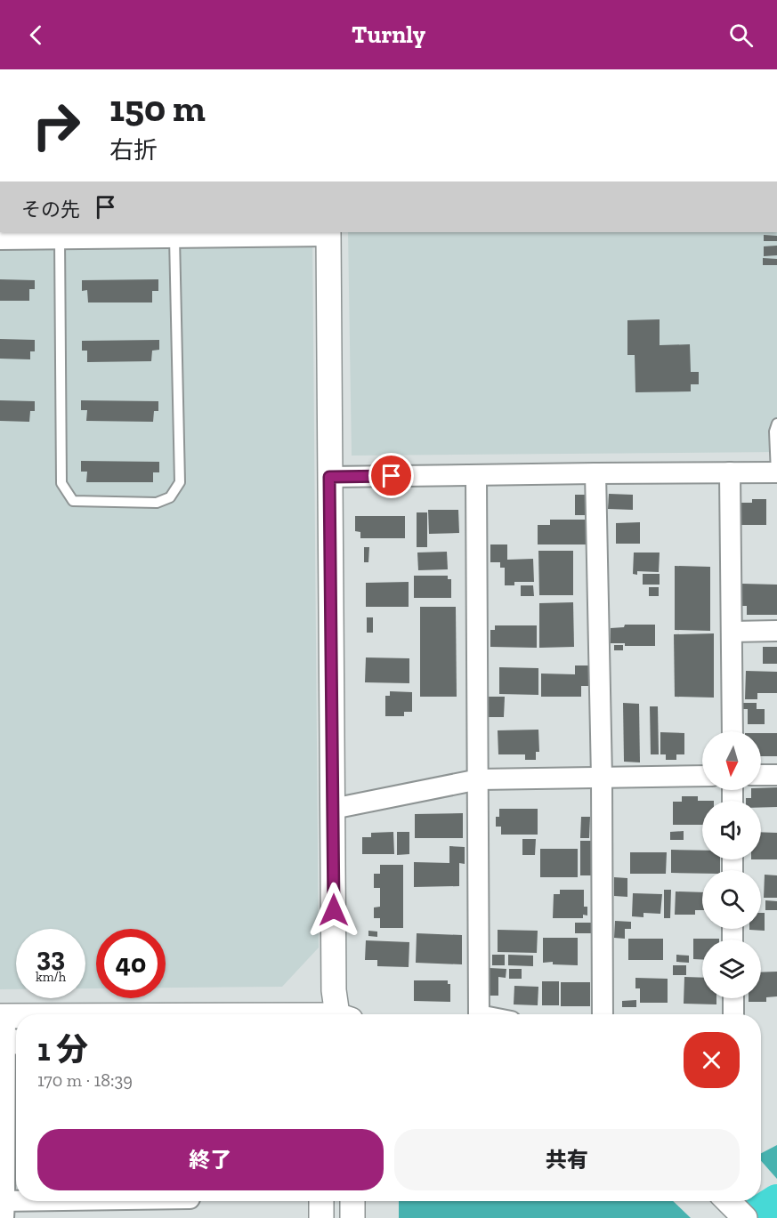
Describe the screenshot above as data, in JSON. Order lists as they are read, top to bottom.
{
  "north": "bottom",
  "page": {
    "header": "Turnly",
    "turn": ["150 m", "右折"],
    "then": "その先",
    "speed": "33 km/h",
    "limit": "40",
    "heading": ["1 分", "170 m · 18:39"],
    "buttons": ["終了", "共有"]
  }
}
